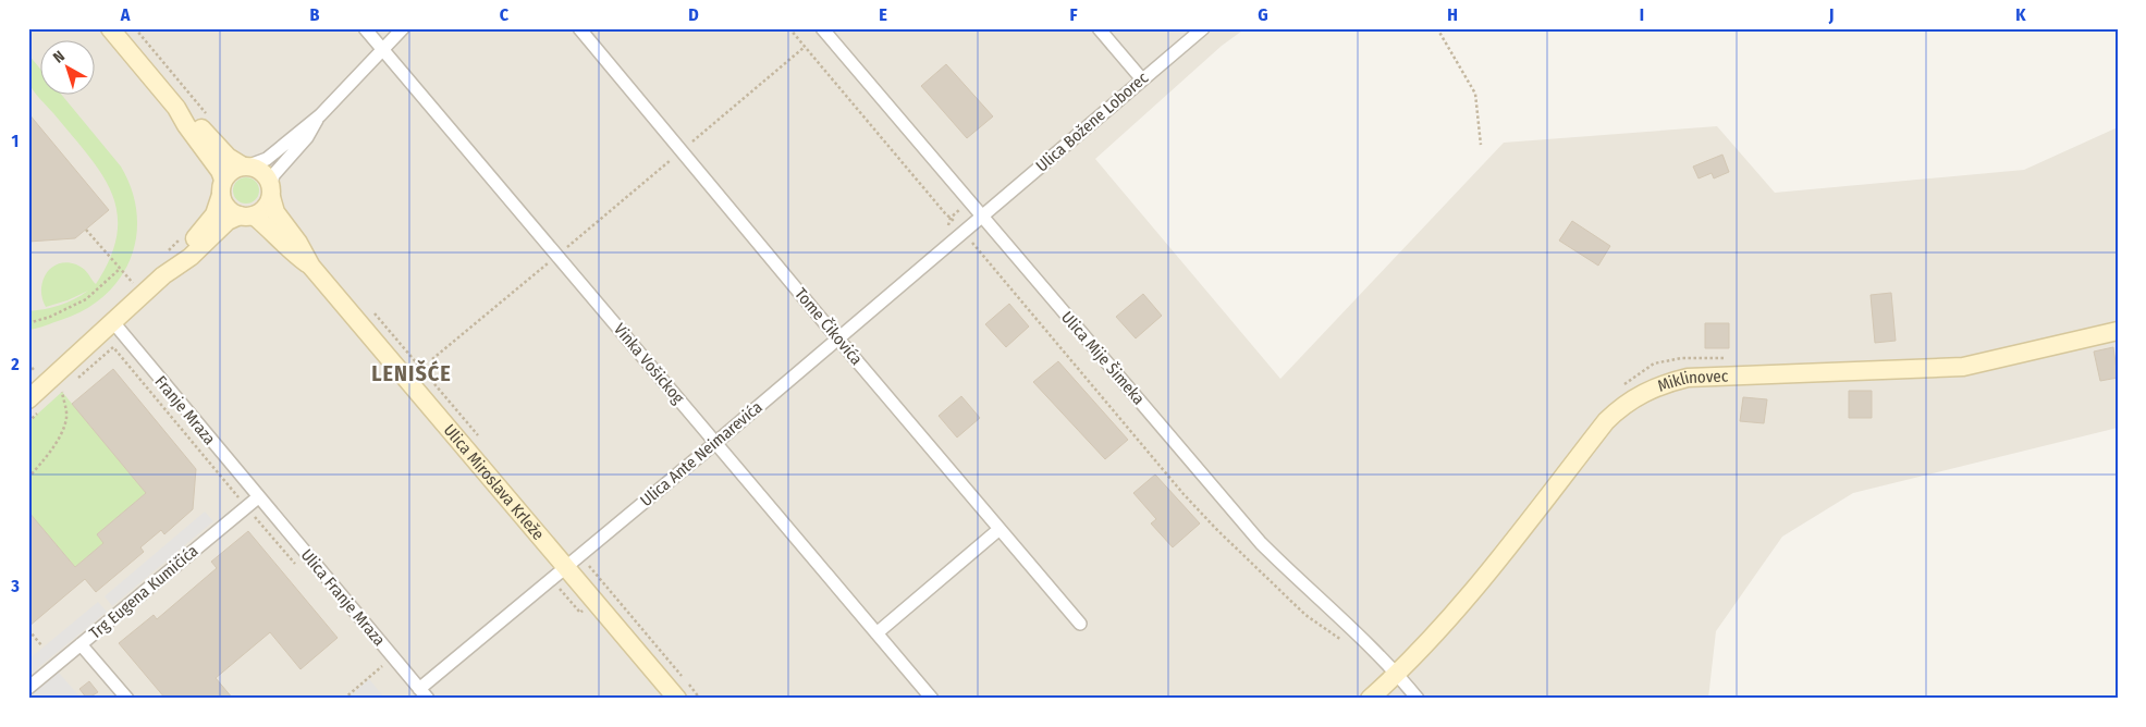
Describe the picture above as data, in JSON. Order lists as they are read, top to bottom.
{
  "streets": {
    "street": [
      "Ulica Božene Loborec",
      "Tome Čikovića",
      "Ulica Mije Šimeka",
      "Vinka Vošickog",
      "Miklinovec",
      "Franje Mraza",
      "Ulica Ante Neimarevića",
      "Ulica Miroslava Krleže",
      "Trg Eugena Kumičića",
      "Ulica Franje Mraza"
    ]
  },
  "crossings": [
    ["Ulica Božene Loborec", "Ulica Mije Šimeka"],
    ["Ulica Božene Loborec", "Ulica Ante Neimarevića"],
    ["Tome Čikovića", "Ulica Ante Neimarevića"],
    ["Ulica Mije Šimeka", "Miklinovec"],
    ["Ulica Mije Šimeka", "Ulica Ante Neimarevića"],
    ["Vinka Vošickog", "Ulica Ante Neimarevića"],
    ["Franje Mraza", "Trg Eugena Kumičića"],
    ["Franje Mraza", "Ulica Franje Mraza"],
    ["Ulica Ante Neimarevića", "Ulica Miroslava Krleže"],
    ["Ulica Ante Neimarevića", "Ulica Franje Mraza"],
    ["Trg Eugena Kumičića", "Ulica Franje Mraza"]
  ],
  "districts": ["LENIŠĆE"],
  "north": "top left",
  "grid": {
    "columns": [
      "A",
      "B",
      "C",
      "D",
      "E",
      "F",
      "G",
      "H",
      "I",
      "J",
      "K"
    ],
    "rows": ["1", "2", "3"]
  }
}
